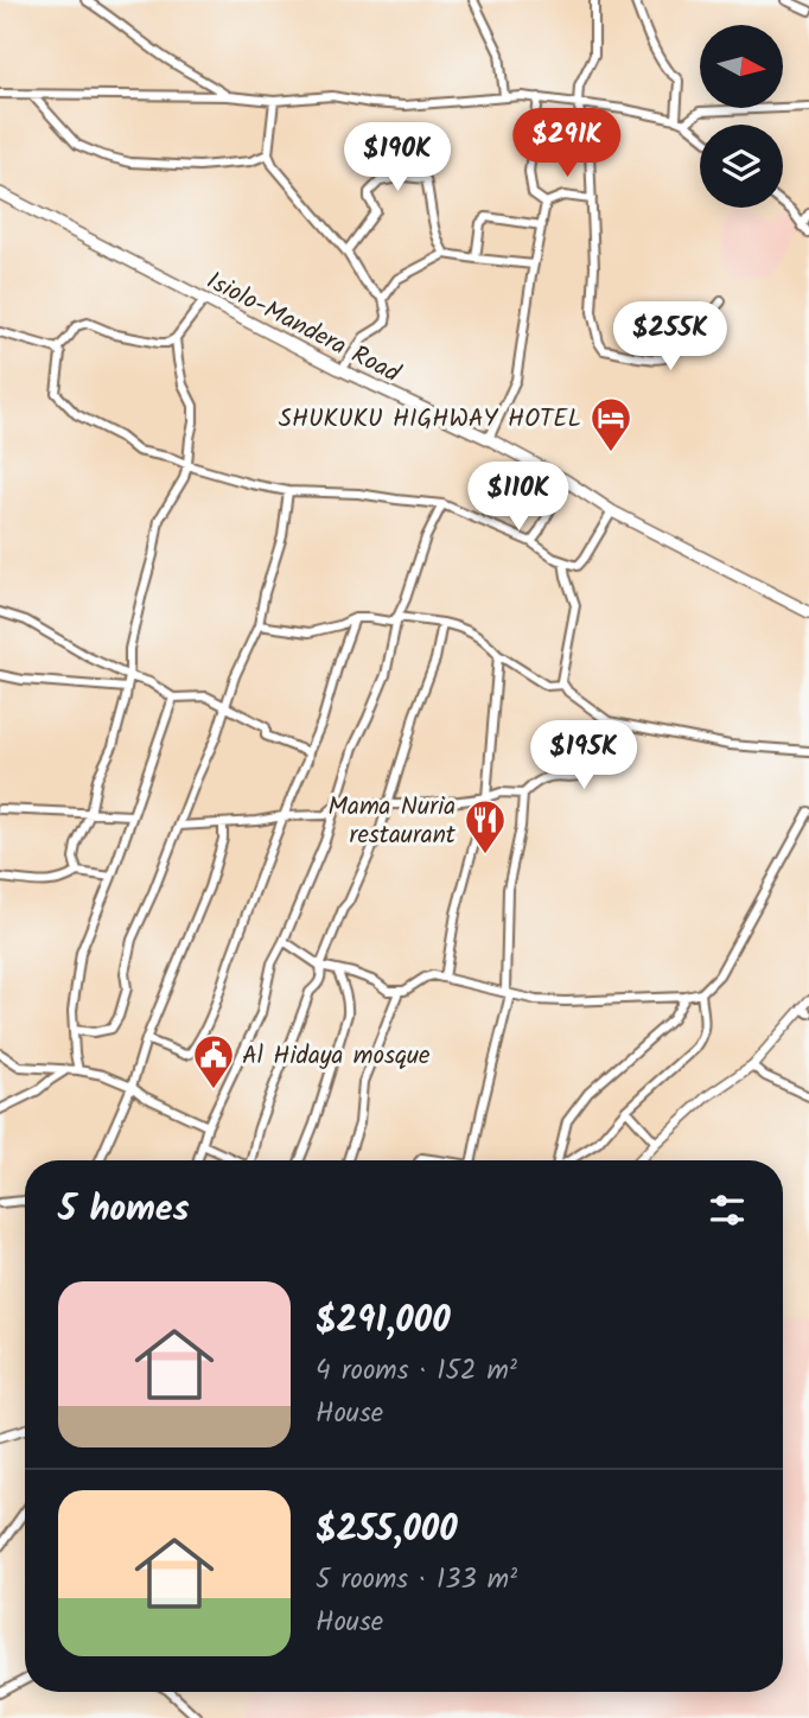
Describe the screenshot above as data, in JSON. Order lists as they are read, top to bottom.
{
  "streets": {
    "highway": ["Isiolo-Mandera Road"]
  },
  "places": {
    "hotel": ["SHUKUKU HIGHWAY HOTEL"],
    "restaurant": ["Mama Nuria restaurant"],
    "public building": ["Al Hidaya mosque"]
  },
  "north": "right",
  "page": {
    "price": [
      "$291K",
      "$190K",
      "$255K",
      "$110K",
      "$195K"
    ],
    "heading": "5 homes",
    "list": [
      {
        "name": "$291,000",
        "note": "4 rooms · 152 m² · House"
      },
      {
        "name": "$255,000",
        "note": "5 rooms · 133 m² · House"
      }
    ]
  }
}
